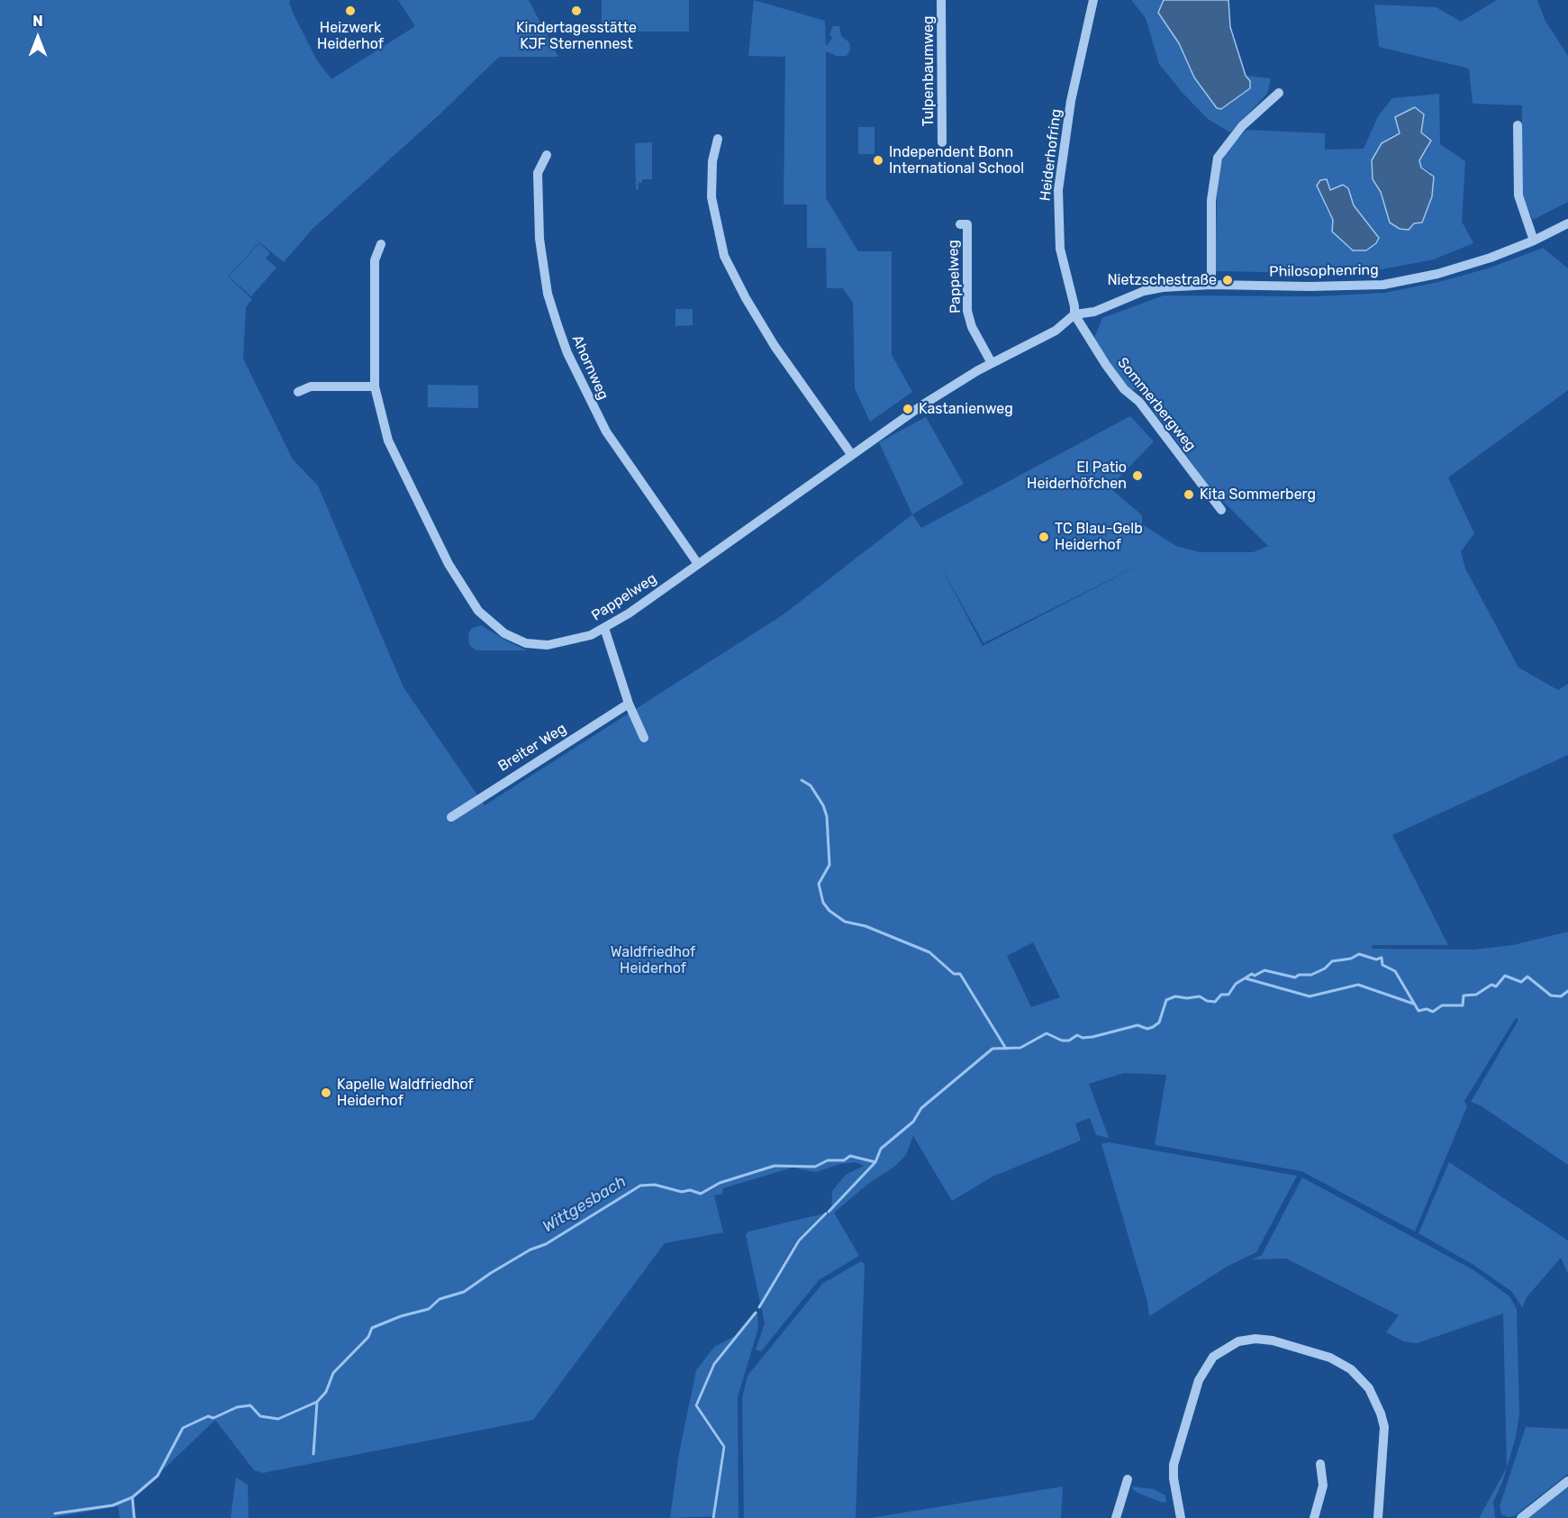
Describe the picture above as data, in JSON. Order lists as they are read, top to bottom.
{
  "streets": {
    "street": [
      "Tulpenbaumweg",
      "Heiderhofring",
      "Philosophenring",
      "Pappelweg",
      "Ahornweg",
      "Sommerbergweg",
      "Breiter Weg"
    ]
  },
  "crossings": [
    ["Heiderhofring", "Philosophenring"],
    ["Heiderhofring", "Pappelweg"],
    ["Heiderhofring", "Sommerbergweg"],
    ["Philosophenring", "Pappelweg"],
    ["Philosophenring", "Sommerbergweg"],
    ["Pappelweg", "Ahornweg"],
    ["Pappelweg", "Sommerbergweg"]
  ],
  "water": ["Wittgesbach"],
  "parks": ["Waldfriedhof Heiderhof"],
  "places": [
    "Heizwerk Heiderhof",
    "Kindertagesstätte KJF Sternennest",
    "Independent Bonn International School",
    "Nietzschestraße",
    "Kastanienweg",
    "El Patio Heiderhöfchen",
    "Kita Sommerberg",
    "TC Blau-Gelb Heiderhof",
    "Kapelle Waldfriedhof Heiderhof"
  ],
  "north": "top"
}
